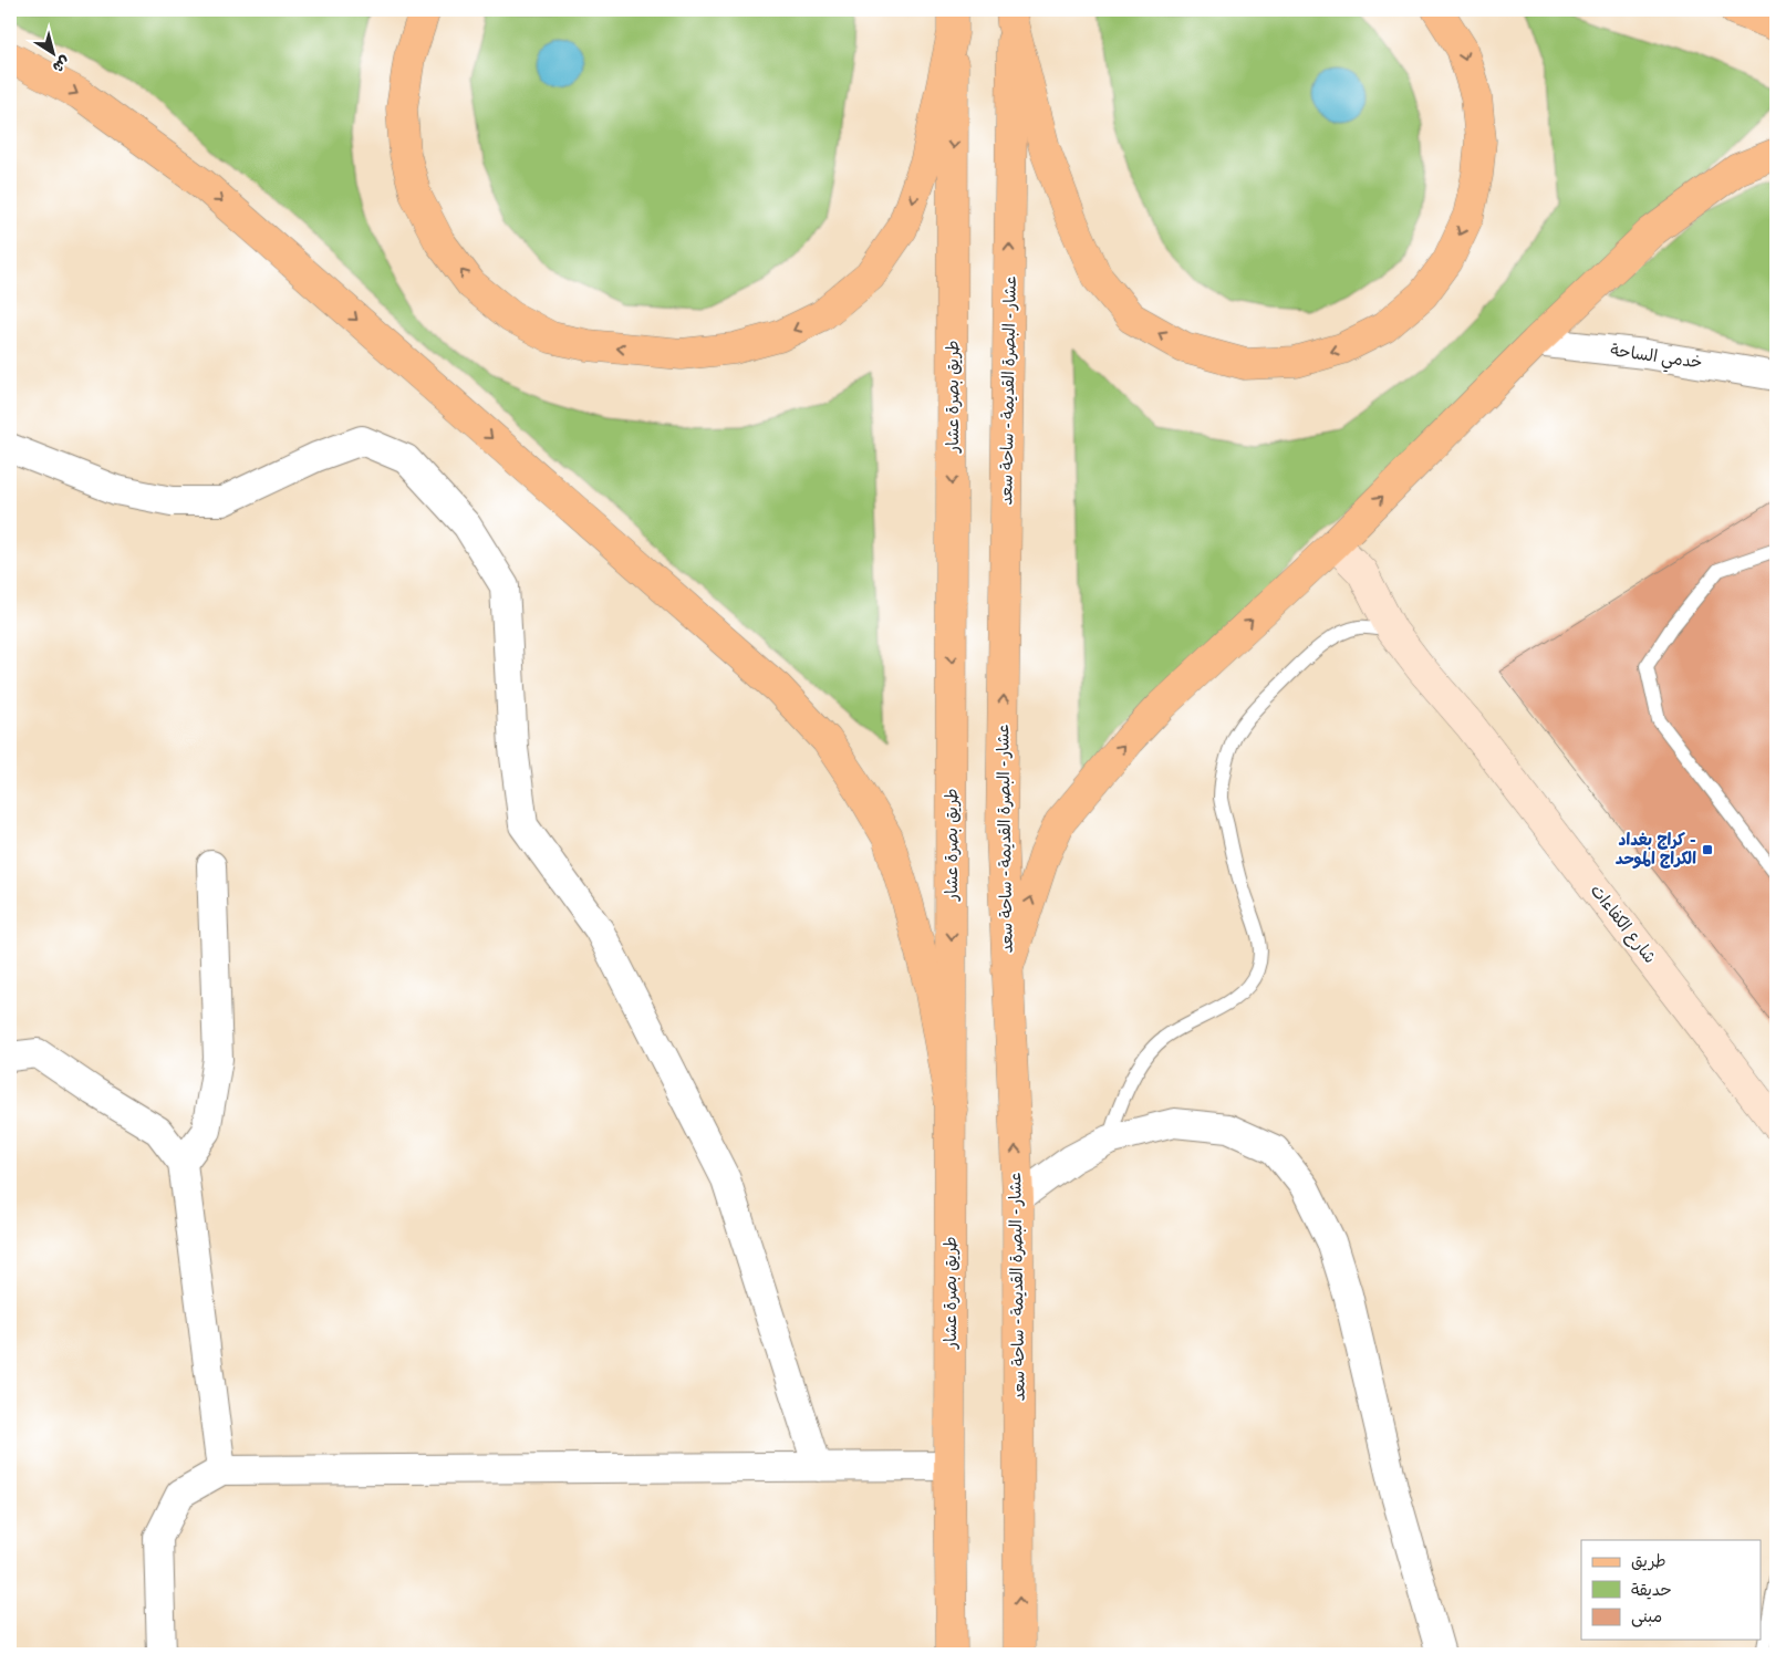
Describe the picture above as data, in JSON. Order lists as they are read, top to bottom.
{
  "streets": {
    "main road": ["عشار - البصرة القديمة - ساحة سعد", "طريق بصرة عشار"],
    "street": ["خدمي الساحة", "شارع الكفاءات"]
  },
  "one_way": ["عشار - البصرة القديمة - ساحة سعد", "طريق بصرة عشار"],
  "places": {
    "transit": ["كراج بغداد - الكراج الموحد"]
  },
  "legend": ["طريق", "حديقة", "مبنى"],
  "north": "bottom right"
}
